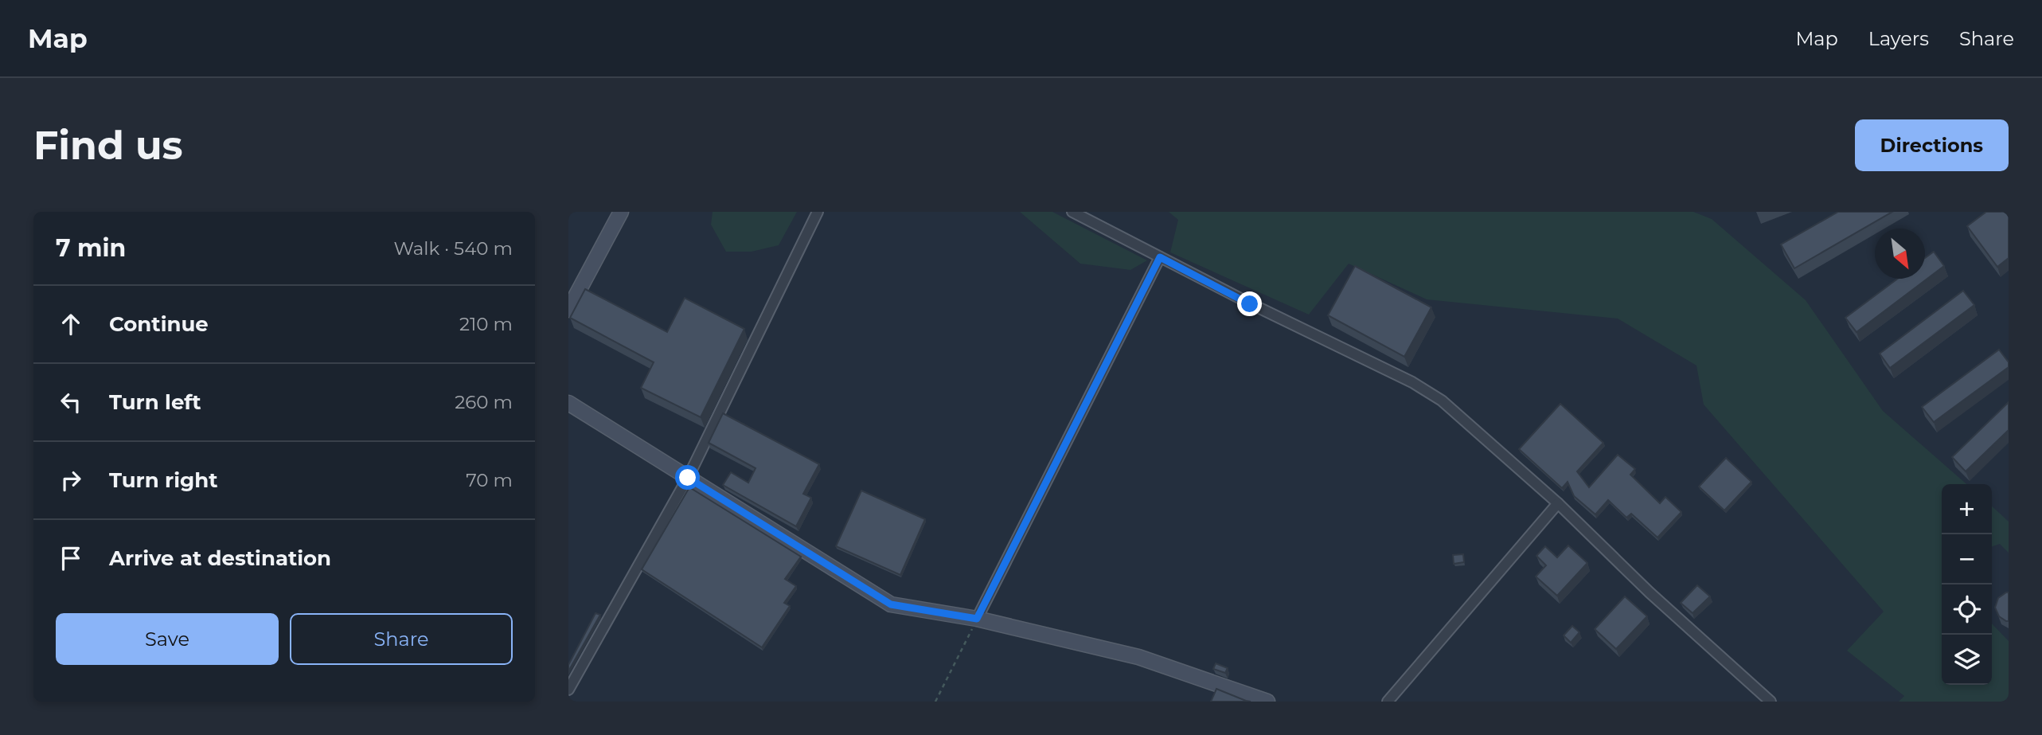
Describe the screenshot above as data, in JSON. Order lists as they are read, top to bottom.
{
  "north": "bottom right",
  "page": {
    "header": "Map",
    "nav": ["Map", "Layers", "Share"],
    "buttons": [
      "Directions",
      ["Save", "Share"]
    ],
    "title": "Find us",
    "heading": ["7 min", "Walk · 540 m"],
    "list": [
      ["Continue", "210 m"],
      ["Turn left", "260 m"],
      ["Turn right", "70 m"],
      "Arrive at destination"
    ],
    "map_buttons": ["+", "−"]
  }
}
